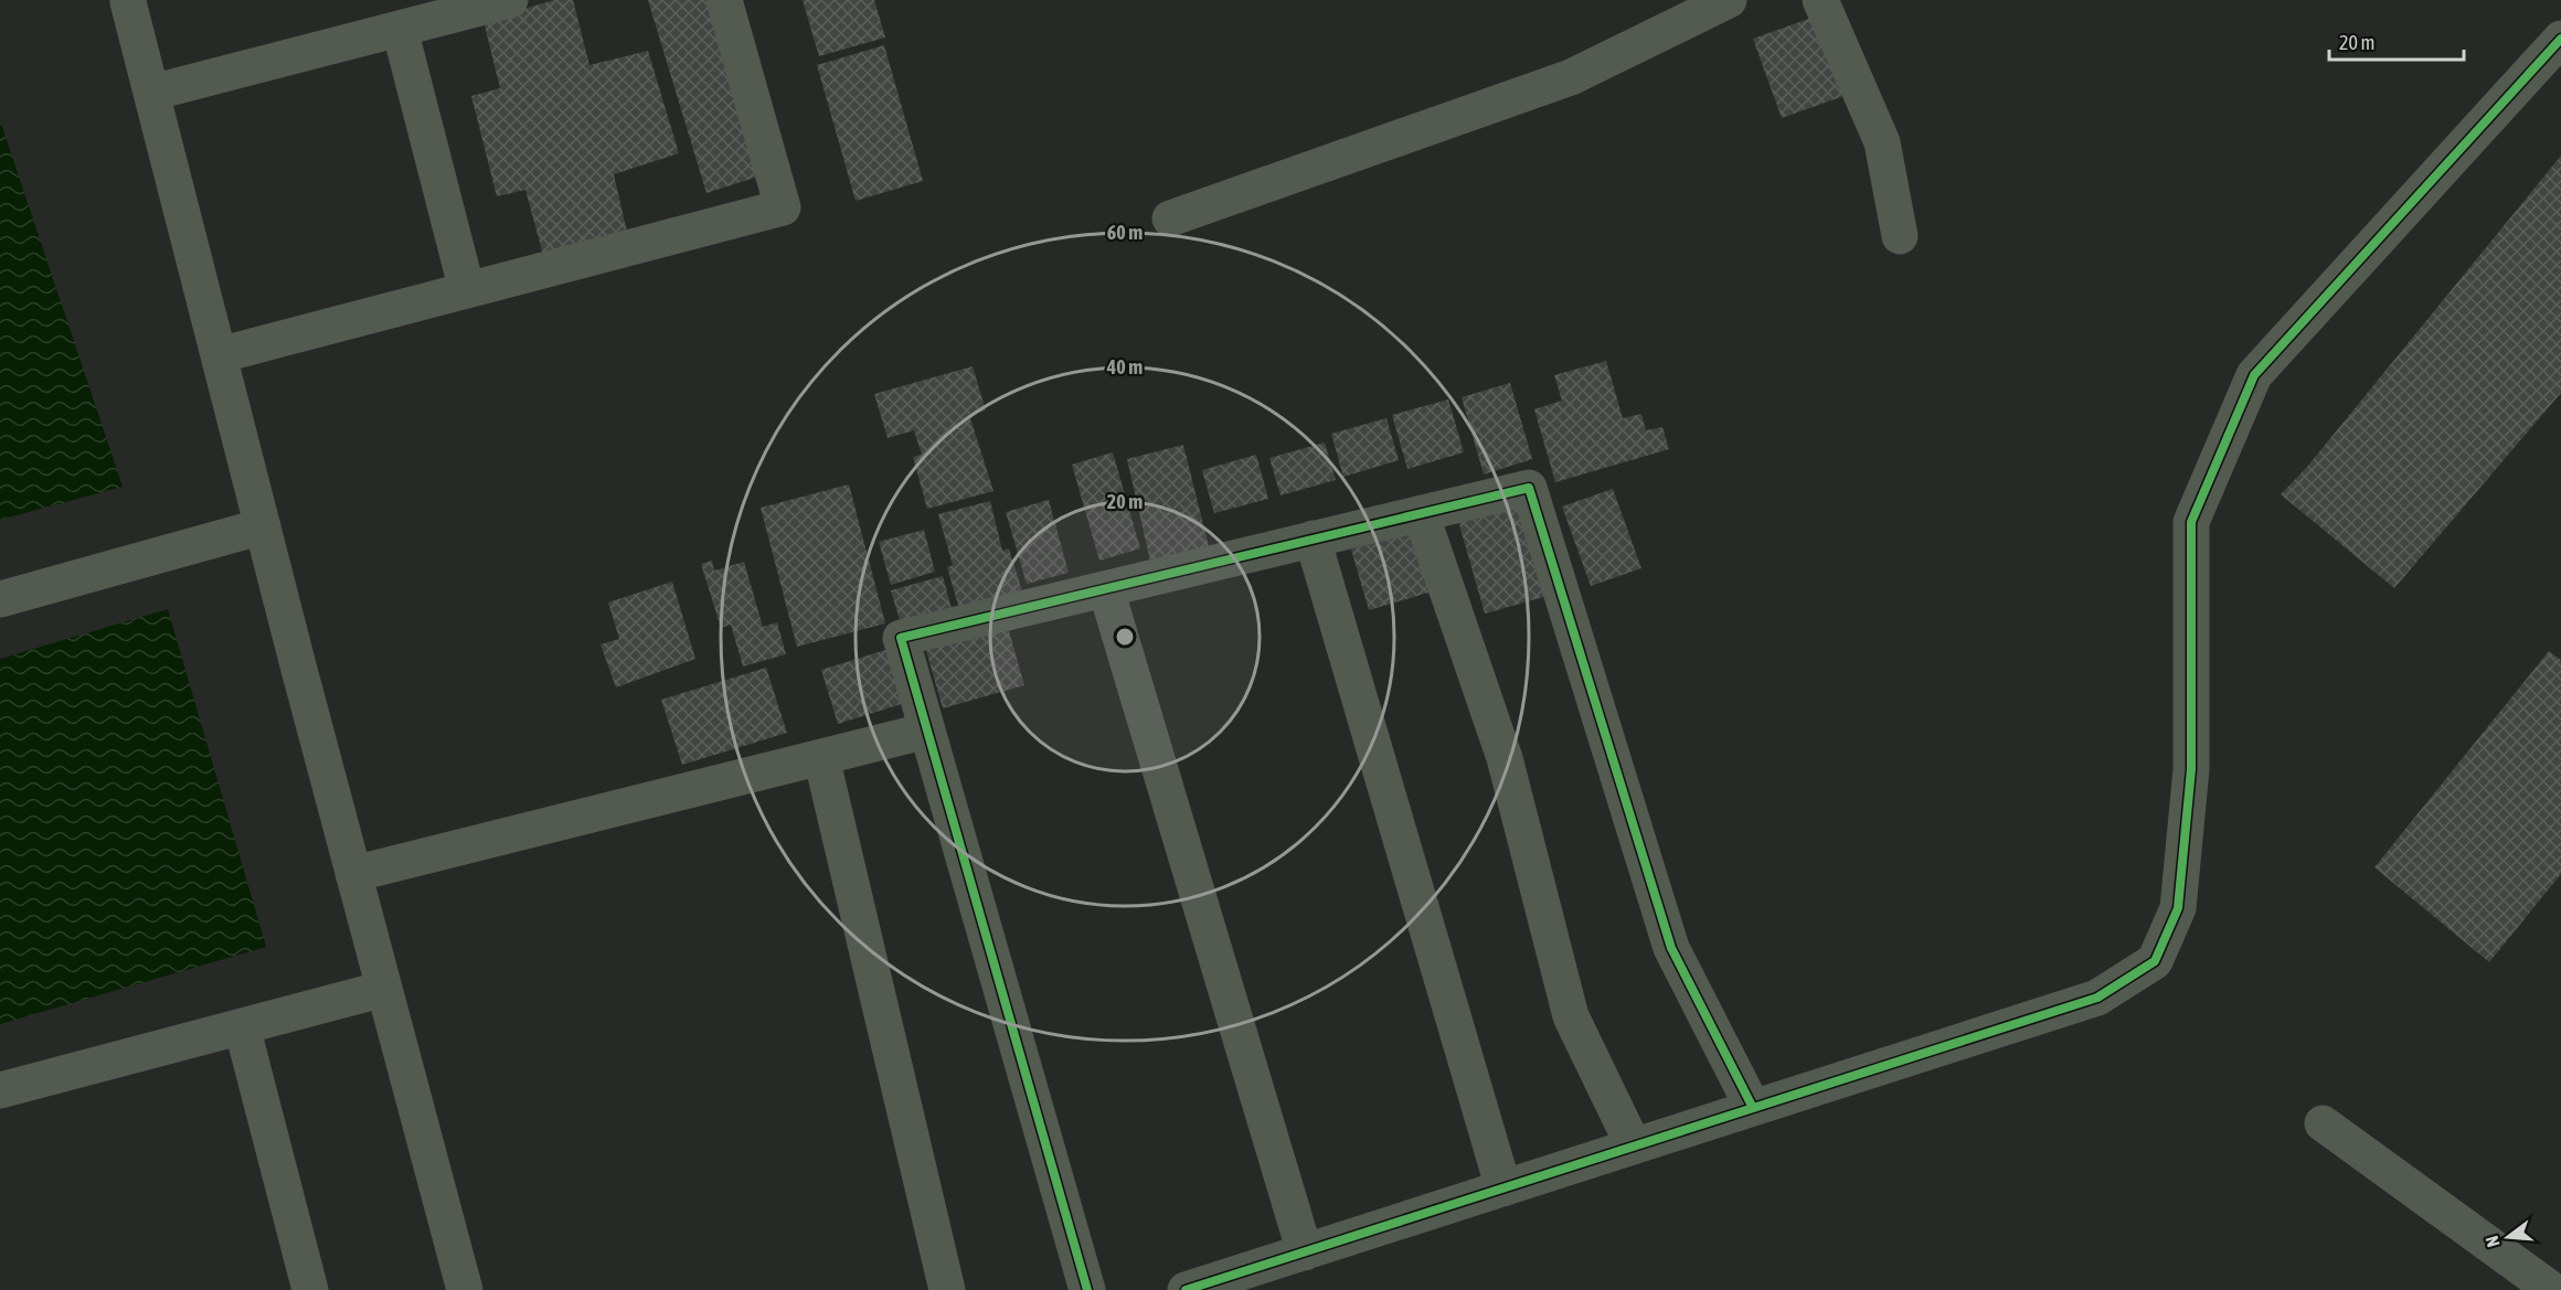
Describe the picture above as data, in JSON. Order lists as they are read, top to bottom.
{
  "scale_bar": "20 m",
  "north": "left",
  "rings": ["60 m", "40 m", "20 m"]
}
